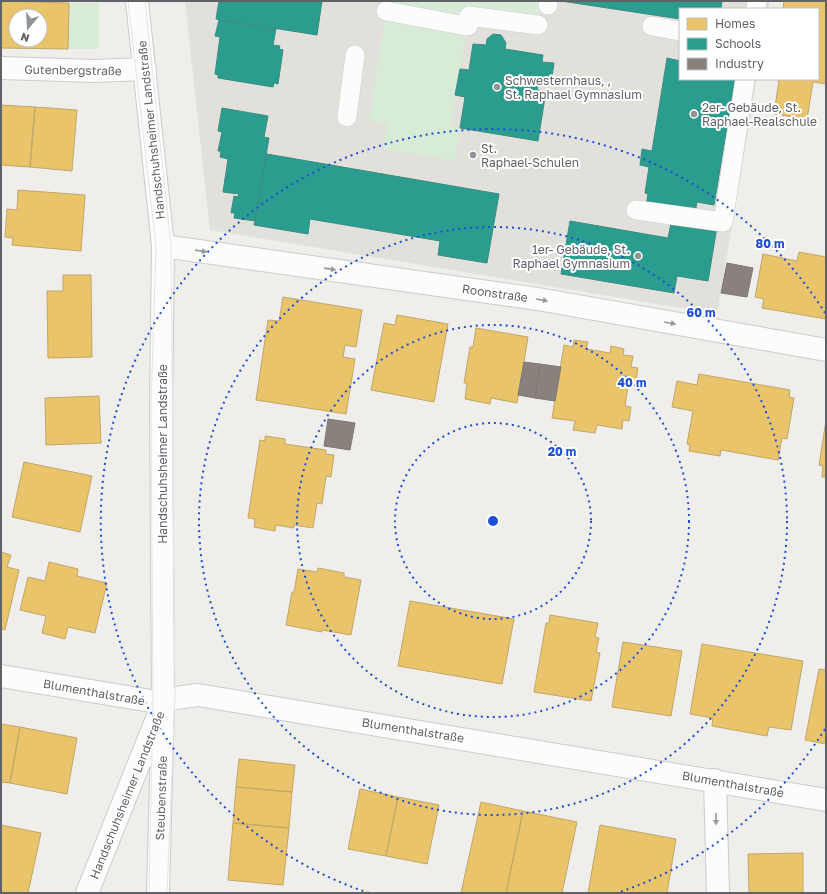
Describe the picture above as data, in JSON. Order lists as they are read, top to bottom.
{
  "streets": {
    "street": [
      "Gutenbergstraße",
      "Handschuhsheimer Landstraße",
      "Roonstraße",
      "Blumenthalstraße",
      "Steubenstraße"
    ]
  },
  "crossings": [
    ["Gutenbergstraße", "Handschuhsheimer Landstraße"],
    ["Handschuhsheimer Landstraße", "Roonstraße"],
    ["Handschuhsheimer Landstraße", "Blumenthalstraße"],
    ["Handschuhsheimer Landstraße", "Steubenstraße"],
    ["Blumenthalstraße", "Steubenstraße"]
  ],
  "one_way": ["Roonstraße"],
  "places": [
    "Schwesternhaus, , St. Raphael Gymnasium",
    "2er- Gebäude, St. Raphael-Realschule",
    "St. Raphael-Schulen",
    "1er- Gebäude, St. Raphael Gymnasium"
  ],
  "legend": ["Homes", "Schools", "Industry"],
  "north": "bottom",
  "rings": [
    "80 m",
    "60 m",
    "40 m",
    "20 m"
  ]
}
